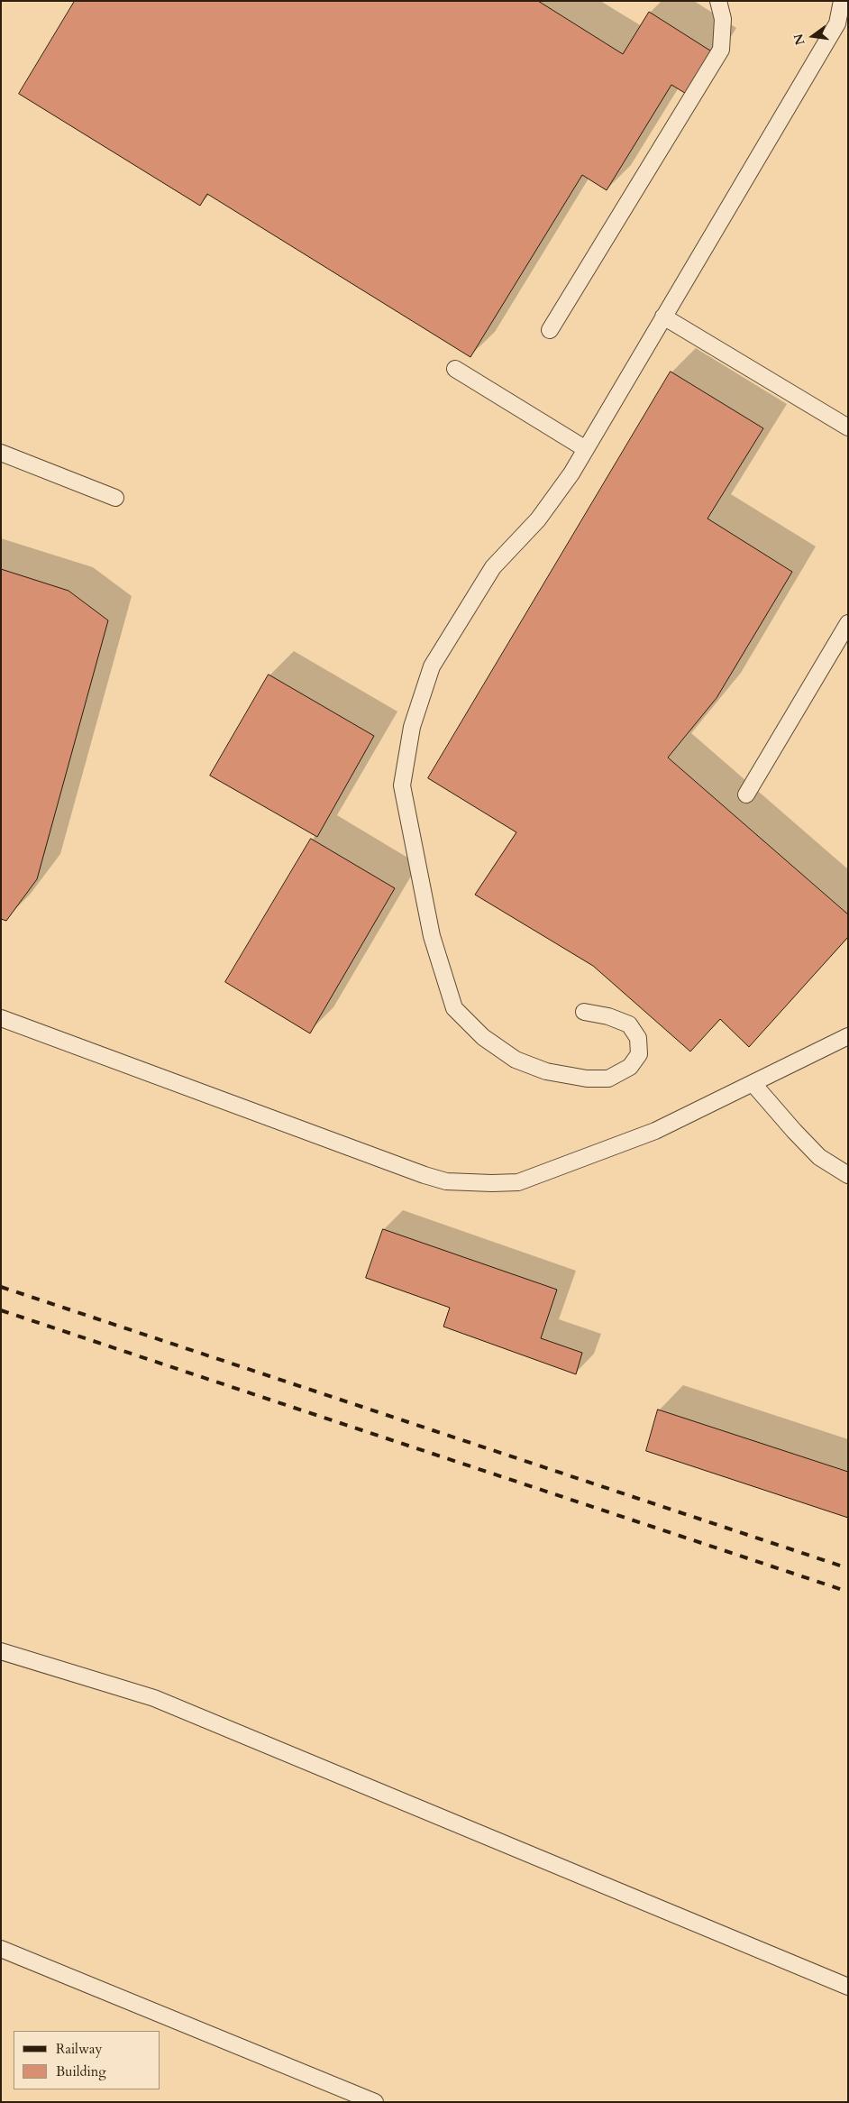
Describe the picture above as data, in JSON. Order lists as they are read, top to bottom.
{
  "legend": ["Railway", "Building"],
  "north": "left"
}
